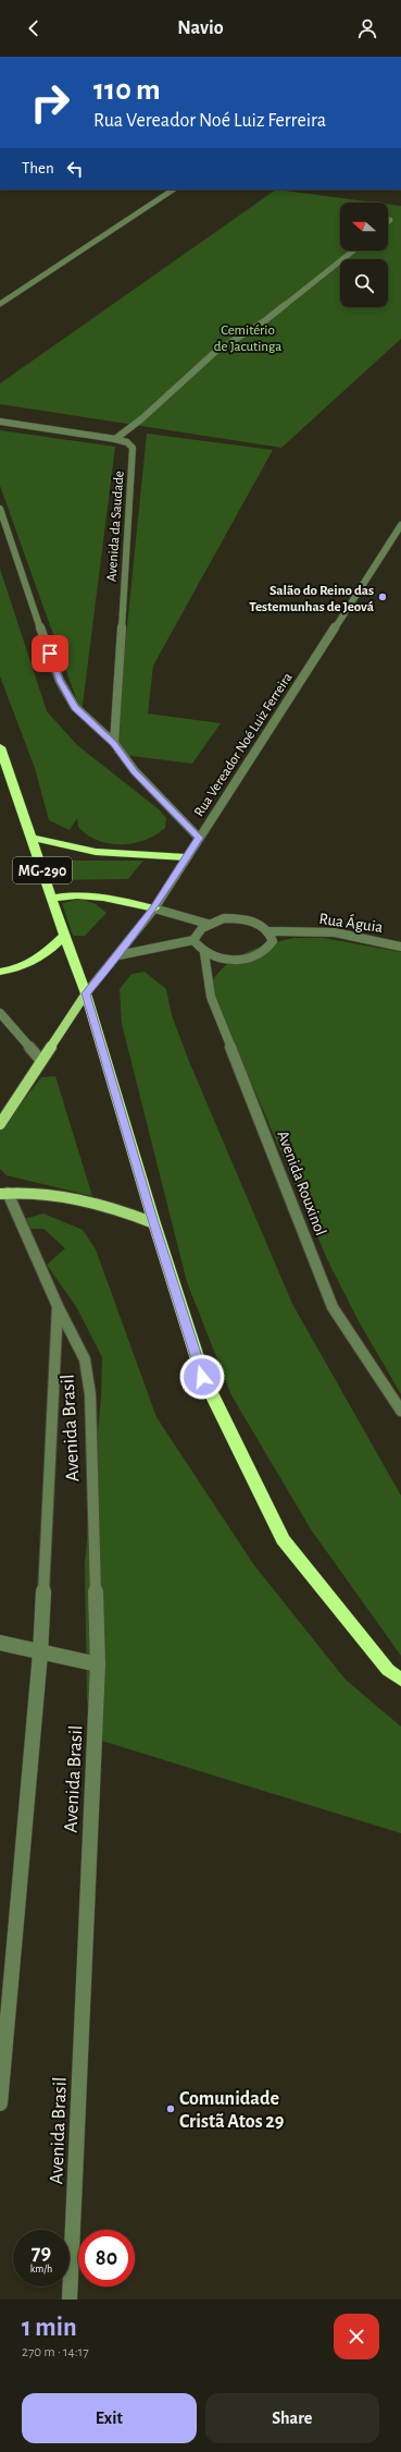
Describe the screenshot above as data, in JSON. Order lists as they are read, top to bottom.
{
  "streets": {
    "highway": ["MG-290"],
    "street": [
      "Avenida da Saudade",
      "Rua Vereador Noé Luiz Ferreira",
      "Rua Águia",
      "Avenida Rouxinol",
      "Avenida Brasil"
    ]
  },
  "crossings": [
    ["Rua Vereador Noé Luiz Ferreira", "MG-290"]
  ],
  "parks": ["Cemitério de Jacutinga"],
  "places": ["Salão do Reino das Testemunhas de Jeová", "Comunidade Cristã Atos 29"],
  "north": "left",
  "page": {
    "header": "Navio",
    "turn": ["110 m", "Rua Vereador Noé Luiz Ferreira"],
    "then": "Then",
    "speed": "79 km/h",
    "limit": "80",
    "heading": ["1 min", "270 m · 14:17"],
    "buttons": ["Exit", "Share"]
  }
}
